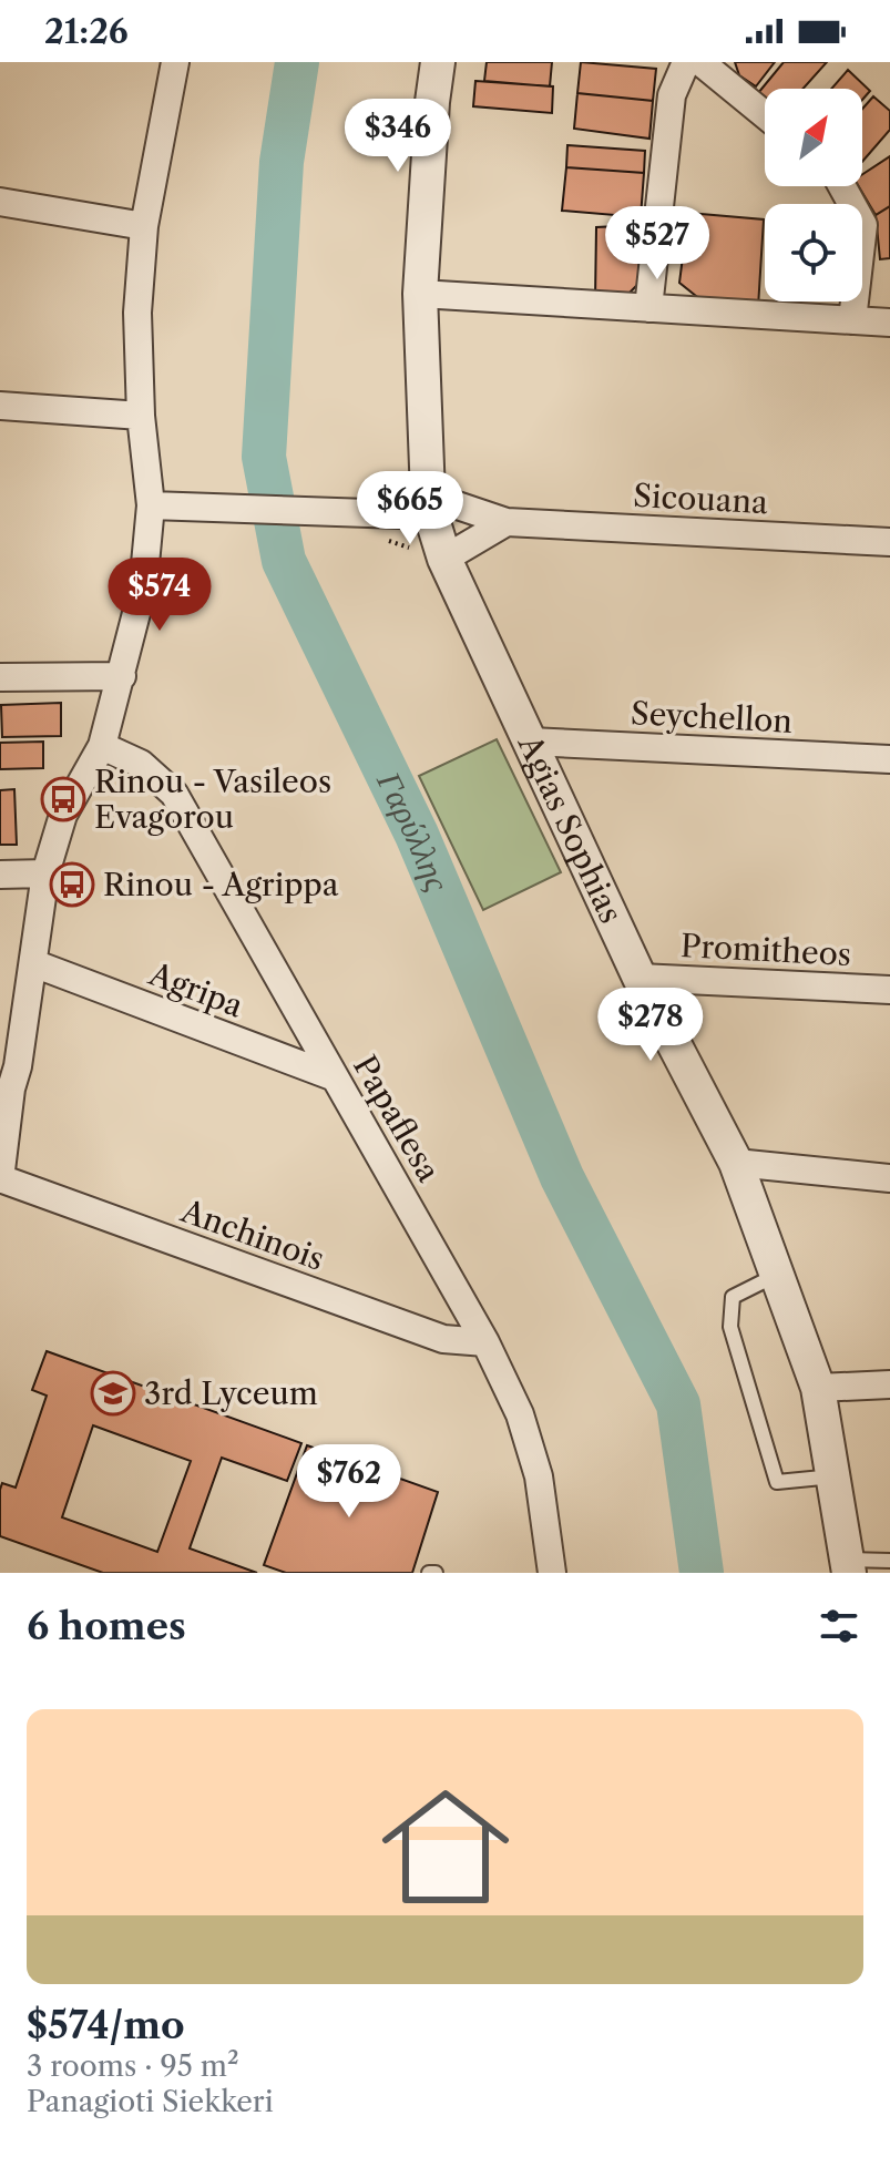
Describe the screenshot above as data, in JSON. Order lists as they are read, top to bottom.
{
  "streets": {
    "street": [
      "Sicouana",
      "Seychellon",
      "Agias Sophias",
      "Promitheos",
      "Agripa",
      "Papaflesa",
      "Anchinois"
    ]
  },
  "crossings": [
    ["Sicouana", "Agias Sophias"],
    ["Seychellon", "Agias Sophias"],
    ["Agias Sophias", "Promitheos"],
    ["Agripa", "Papaflesa"],
    ["Papaflesa", "Anchinois"]
  ],
  "water": ["Γαρύλλης"],
  "places": {
    "bus stop": ["Rinou - Vasileos Evagorou", "Rinou - Agrippa"],
    "school or university": ["3rd Lyceum"]
  },
  "north": "top right",
  "page": {
    "status": "21:26",
    "price": [
      "$346",
      "$527",
      "$665",
      "$574",
      "$278",
      "$762"
    ],
    "heading": "6 homes",
    "list": [
      {
        "name": "$574/mo",
        "note": "3 rooms · 95 m² · Panagioti Siekkeri"
      }
    ]
  }
}
